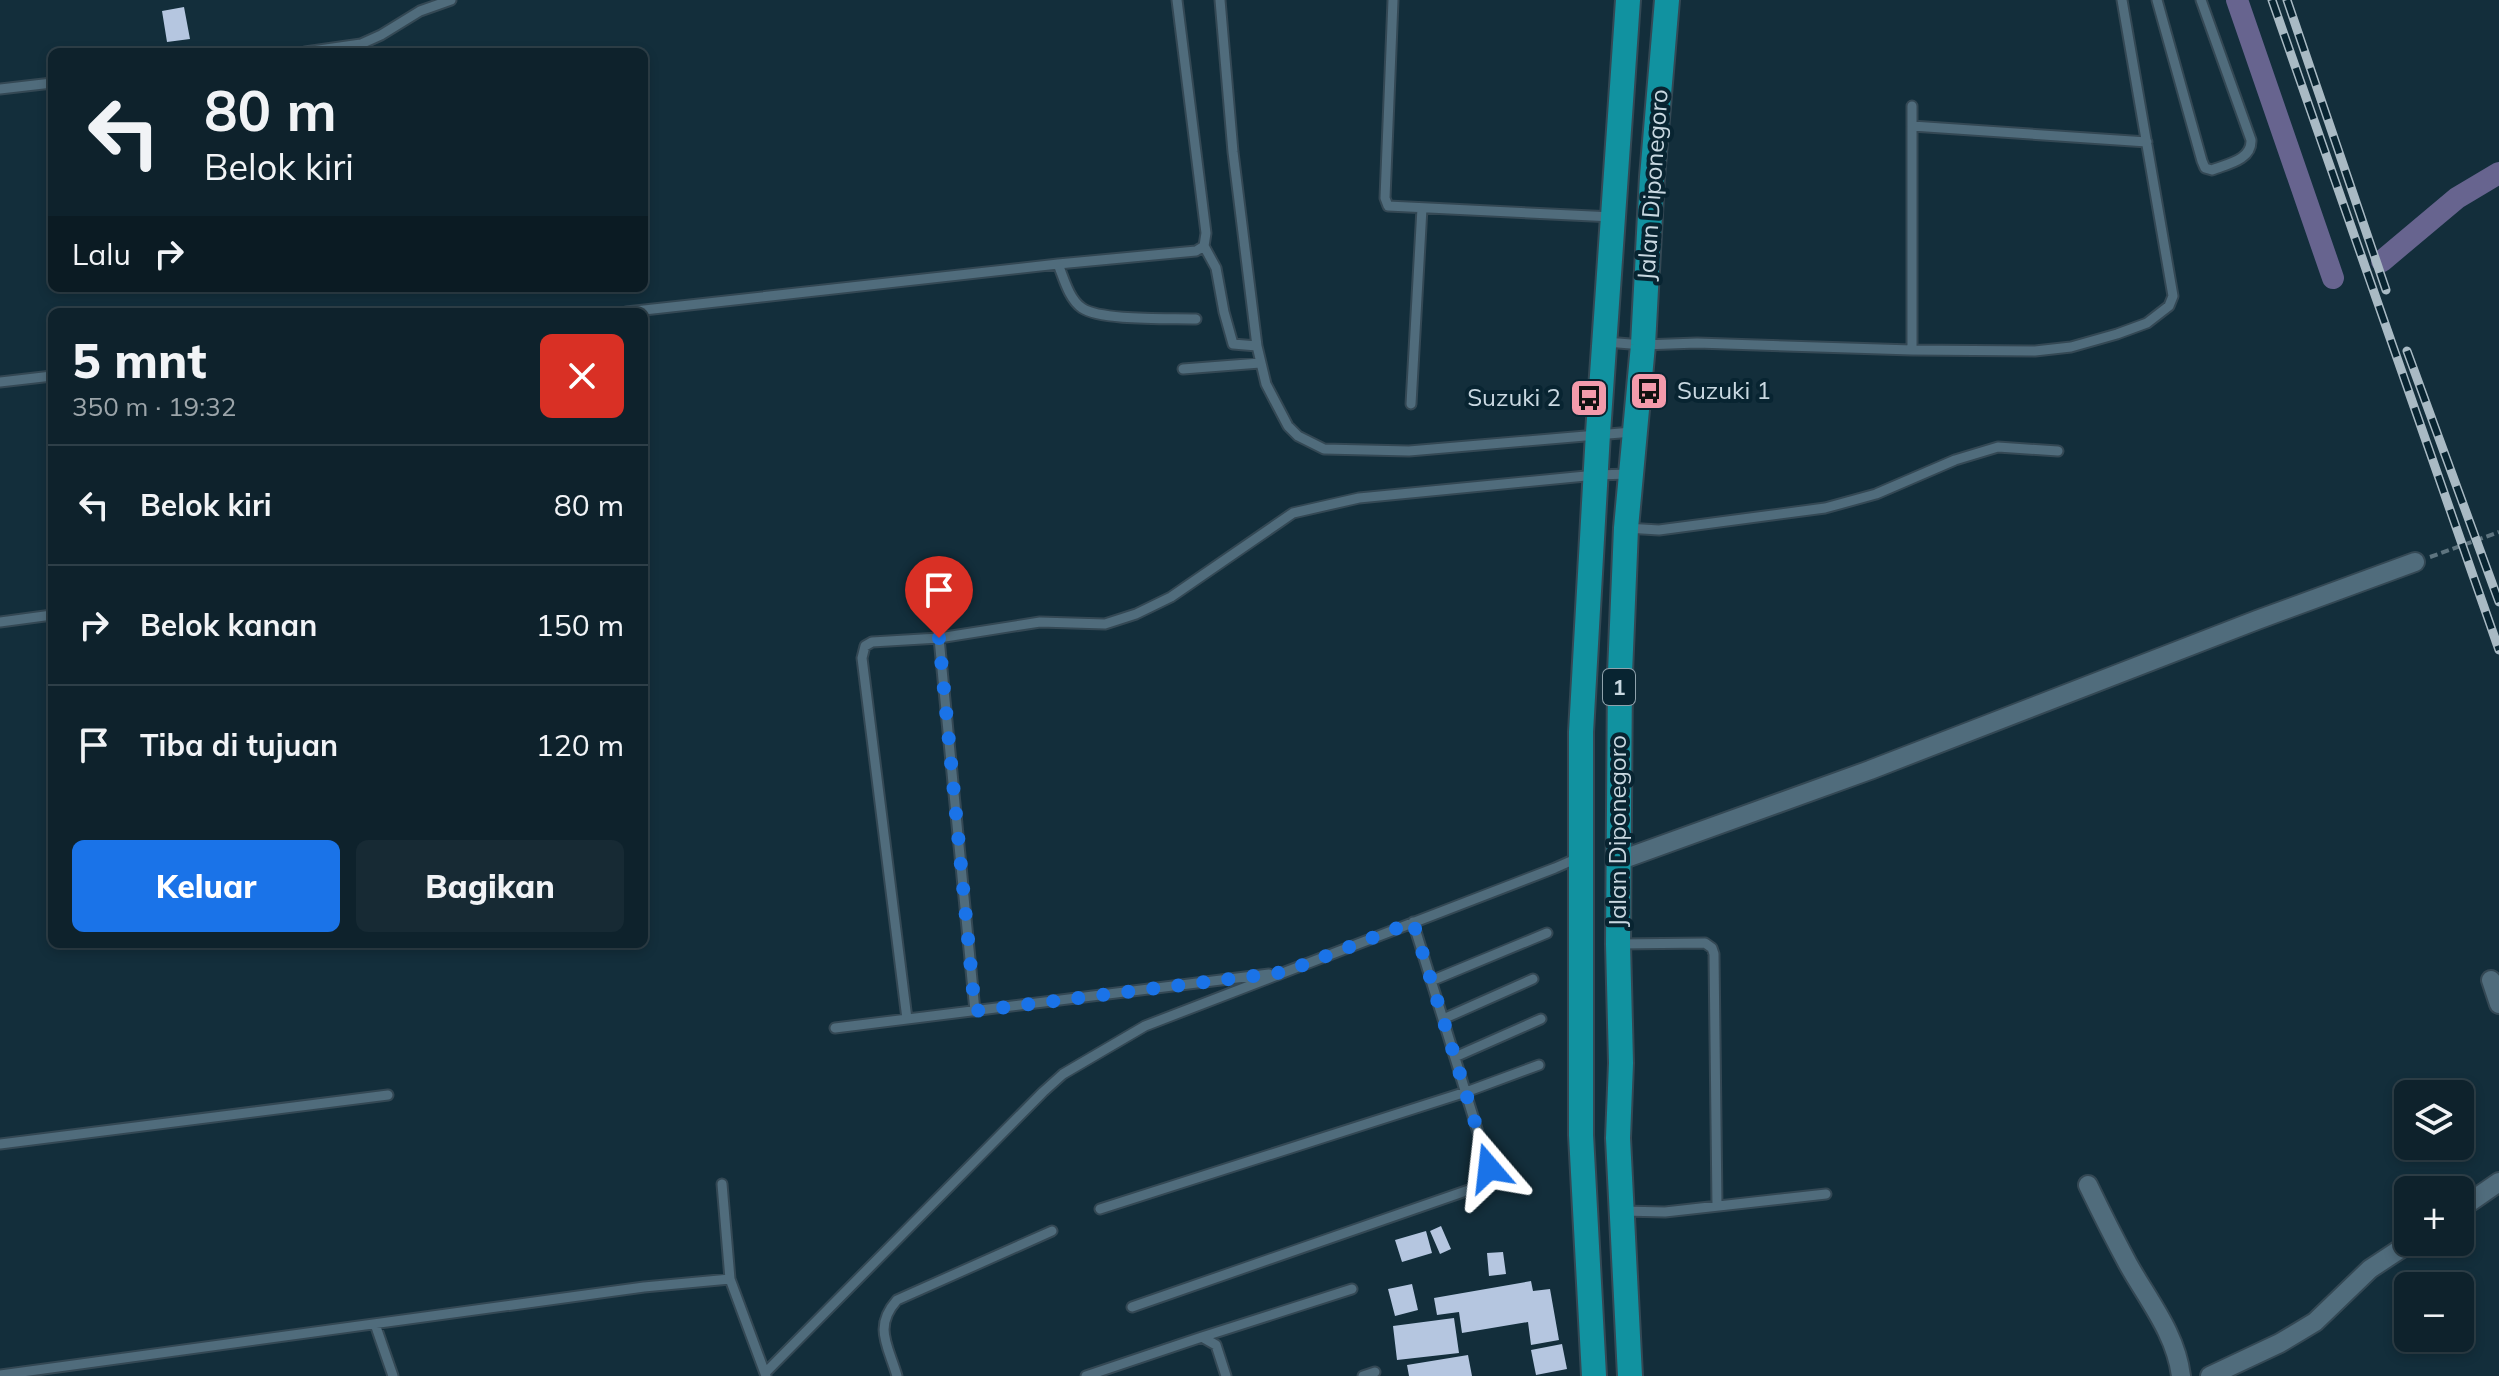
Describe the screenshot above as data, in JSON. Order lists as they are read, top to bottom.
{
  "streets": {
    "highway": ["Jalan Diponegoro", "1"]
  },
  "places": {
    "bus stop": ["Suzuki 1", "Suzuki 2"]
  },
  "page": {
    "turn": ["80 m", "Belok kiri"],
    "then": "Lalu",
    "heading": ["5 mnt", "350 m · 19:32"],
    "list": [
      {
        "name": "Belok kiri",
        "value": "80 m"
      },
      {
        "name": "Belok kanan",
        "value": "150 m"
      },
      {
        "name": "Tiba di tujuan",
        "value": "120 m"
      }
    ],
    "buttons": ["Keluar", "Bagikan"],
    "map_buttons": ["+", "−"]
  }
}
